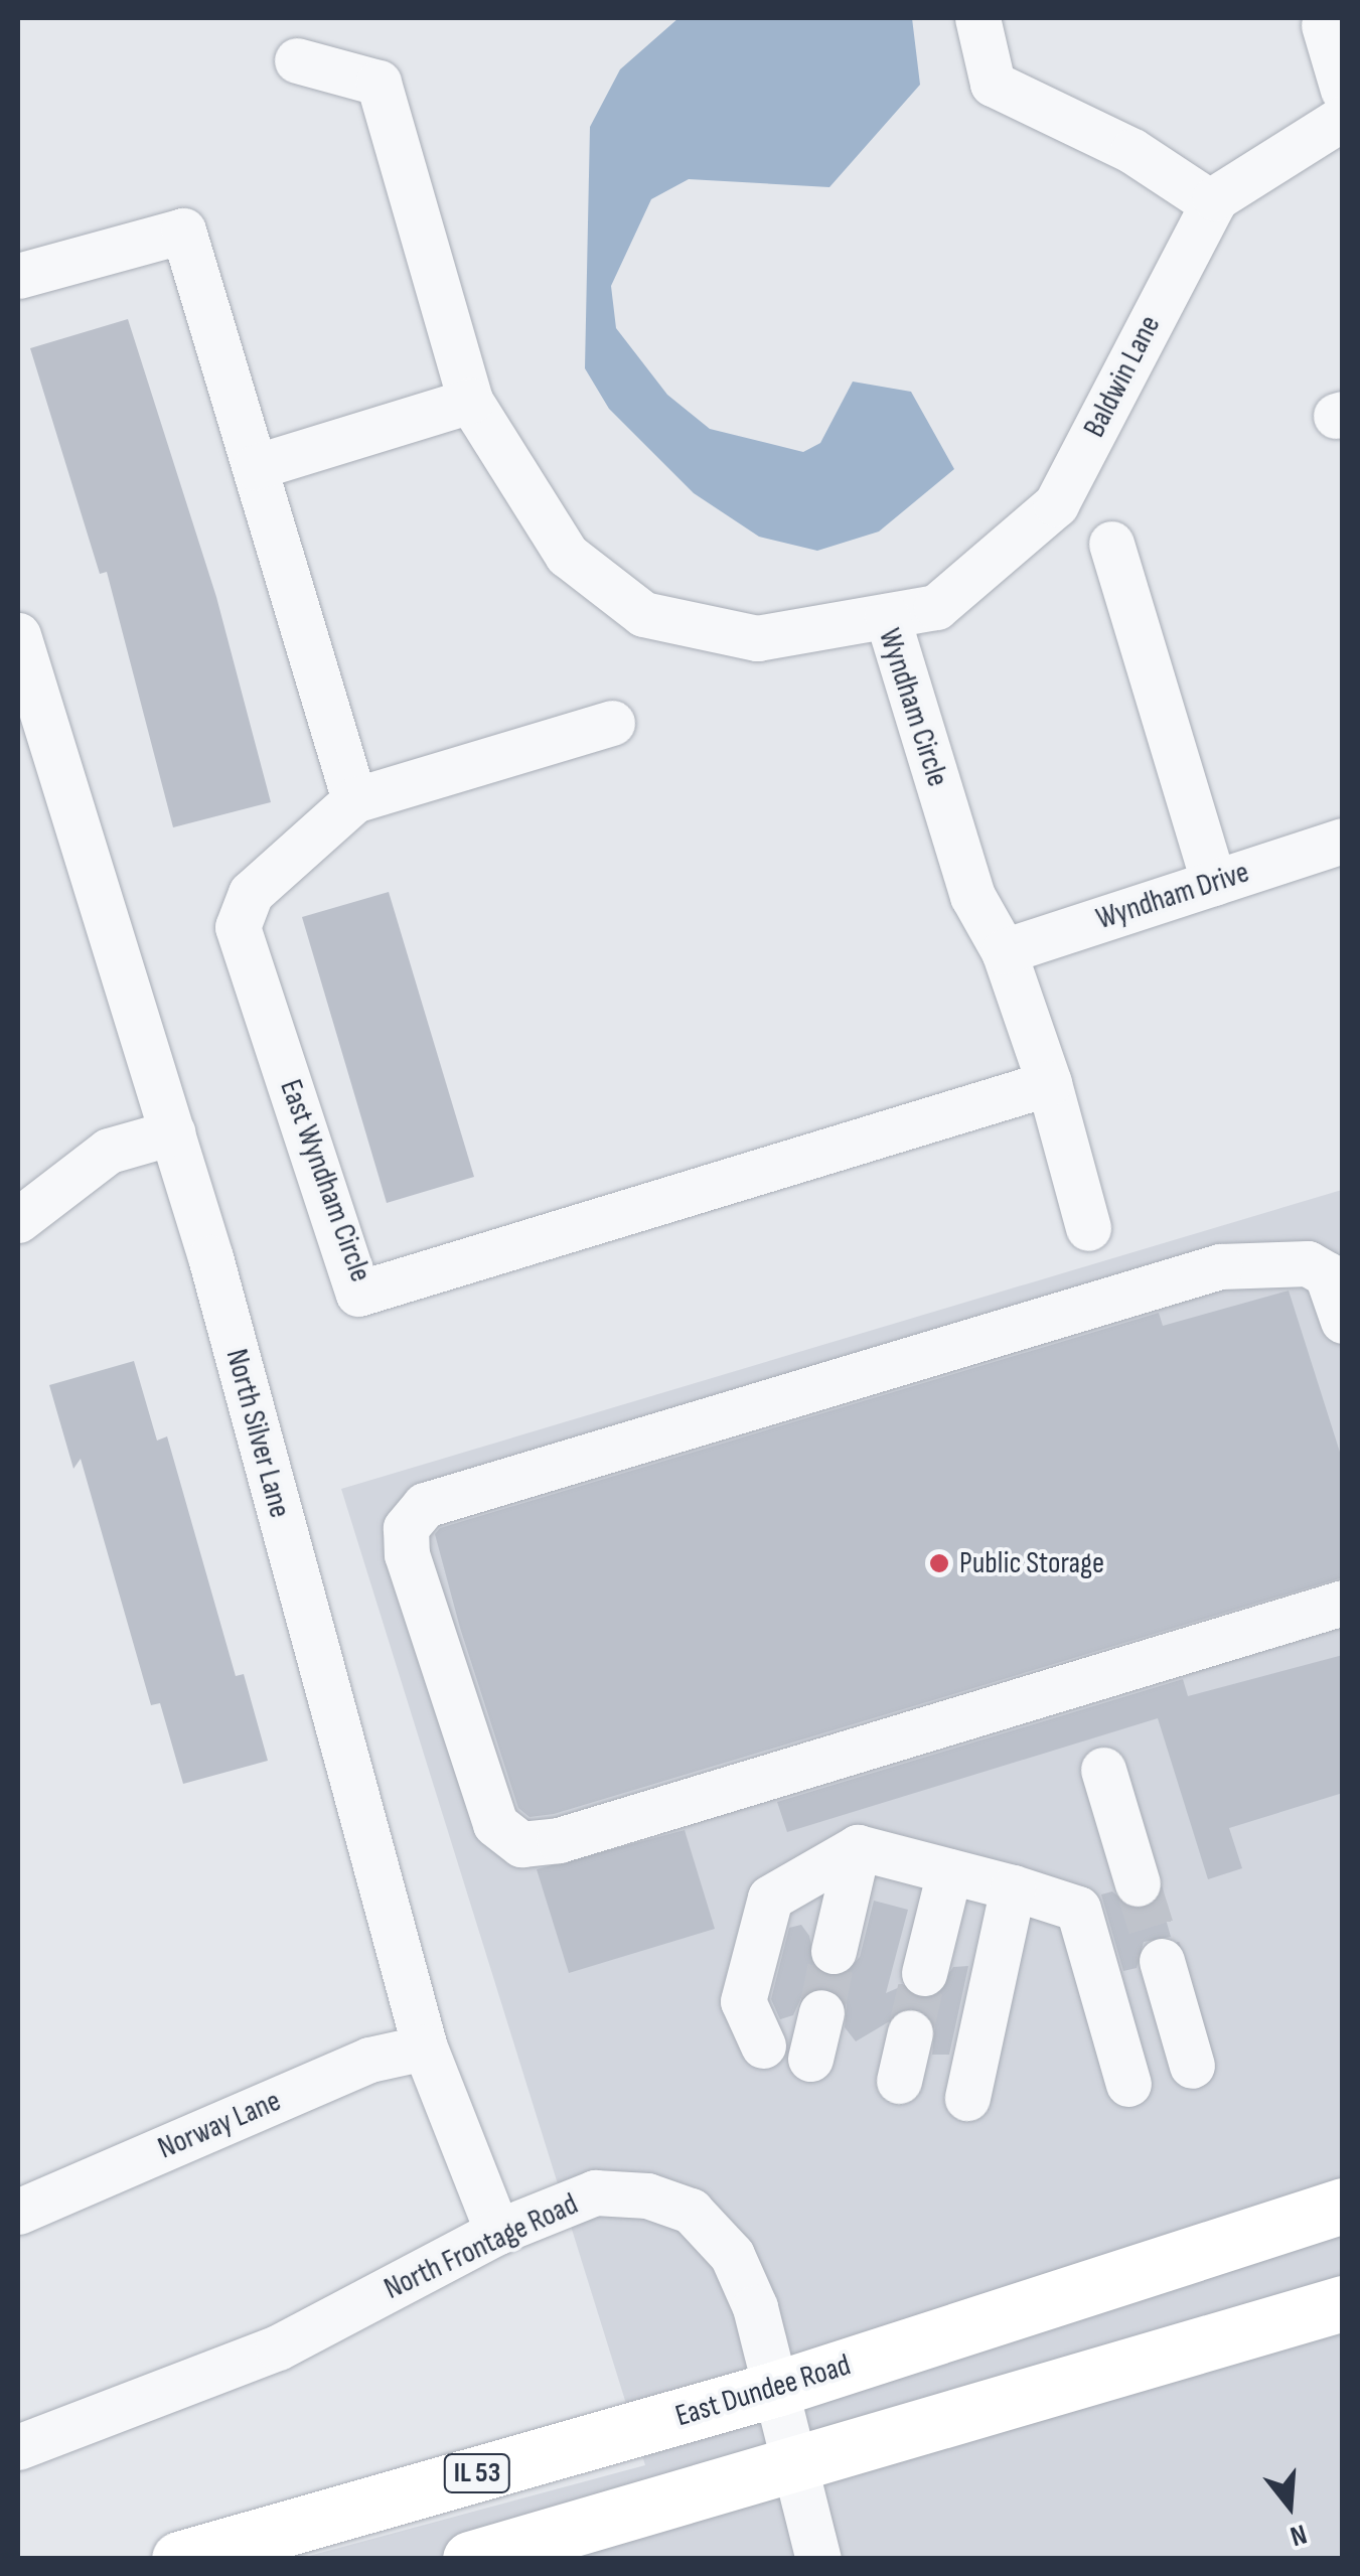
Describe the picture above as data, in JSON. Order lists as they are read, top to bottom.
{
  "streets": {
    "main road": ["East Dundee Road", "IL 53"],
    "street": [
      "Baldwin Lane",
      "Wyndham Circle",
      "Wyndham Drive",
      "East Wyndham Circle",
      "North Silver Lane",
      "Norway Lane",
      "North Frontage Road"
    ]
  },
  "crossings": [
    ["Baldwin Lane", "Wyndham Circle"],
    ["Wyndham Circle", "Wyndham Drive"],
    ["Wyndham Circle", "East Wyndham Circle"],
    ["North Silver Lane", "Norway Lane"],
    ["North Silver Lane", "North Frontage Road"],
    ["North Frontage Road", "East Dundee Road"]
  ],
  "places": ["Public Storage"],
  "north": "bottom"
}
